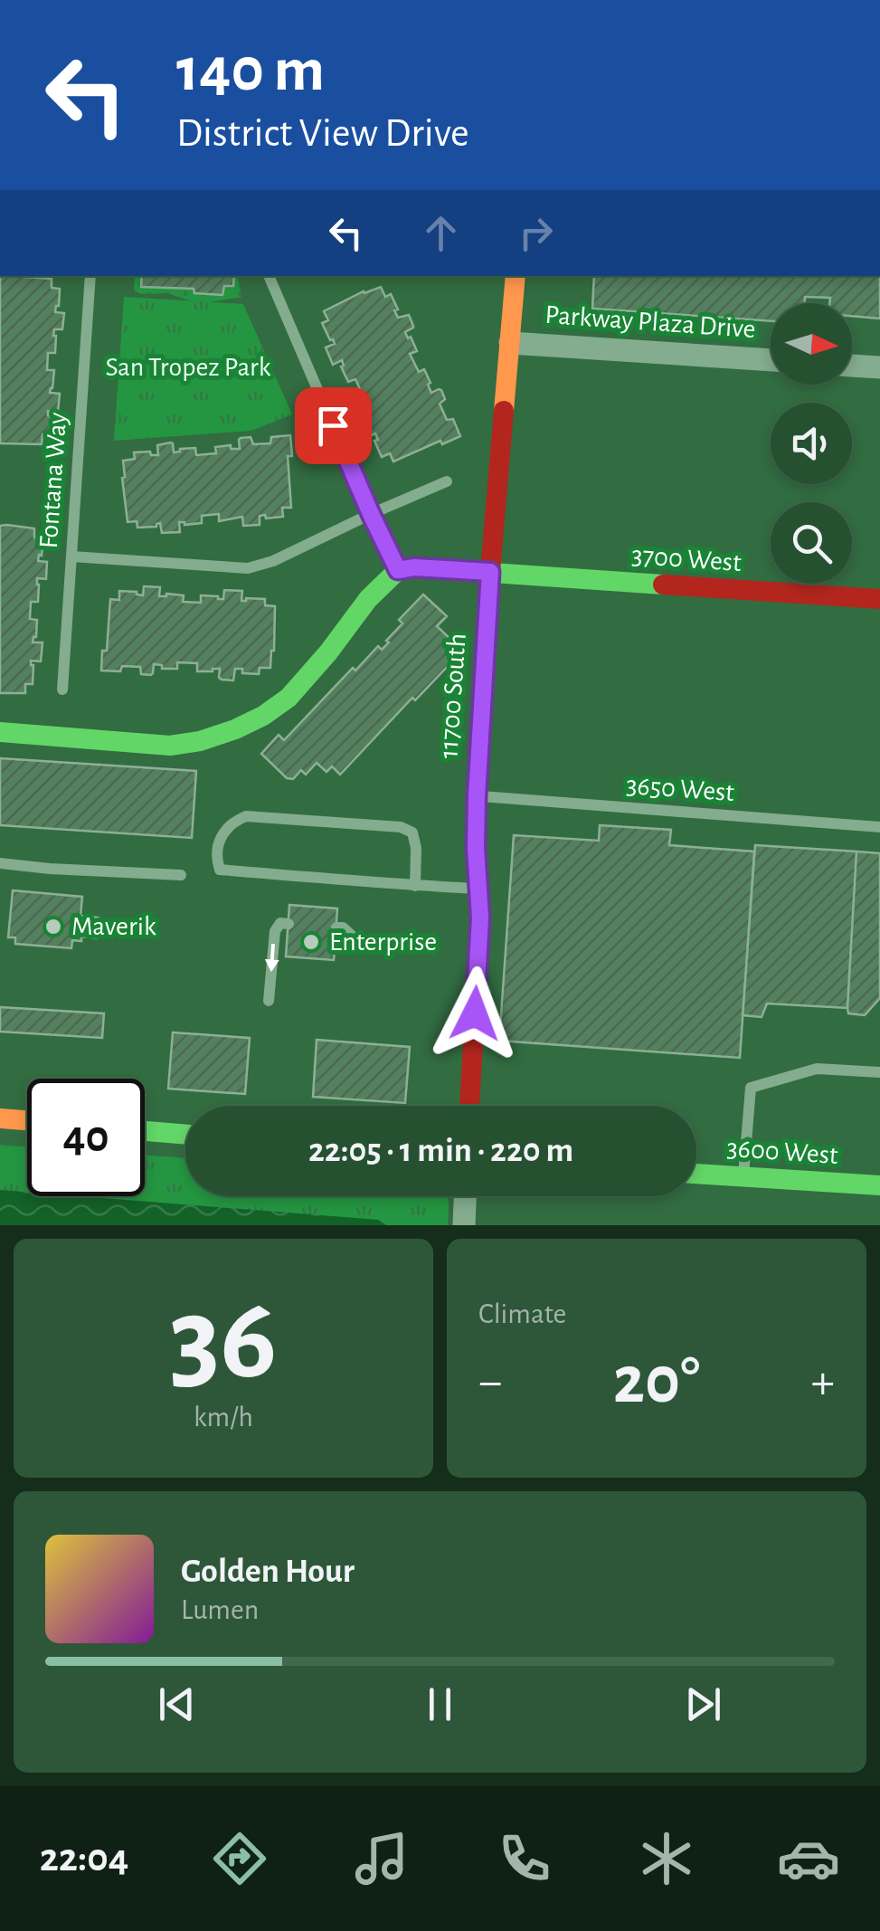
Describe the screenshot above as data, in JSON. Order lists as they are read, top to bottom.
{
  "streets": {
    "street": [
      "Parkway Plaza Drive",
      "3700 West",
      "11700 South",
      "3600 West"
    ],
    "lane": ["Fontana Way", "3650 West"]
  },
  "crossings": [
    ["Parkway Plaza Drive", "11700 South"],
    ["3700 West", "11700 South"],
    ["11700 South", "3650 West"]
  ],
  "parks": ["San Tropez Park"],
  "places": ["Maverik", "Enterprise"],
  "north": "right",
  "page": {
    "turn": ["140 m", "District View Drive"],
    "limit": "40",
    "trip": "22:05 · 1 min · 220 m",
    "tile": [
      ["36", "km/h"],
      "Climate"
    ],
    "heat": ["−", "20°", "+"],
    "song": ["Golden Hour", "Lumen"],
    "tabs": "22:04"
  }
}
